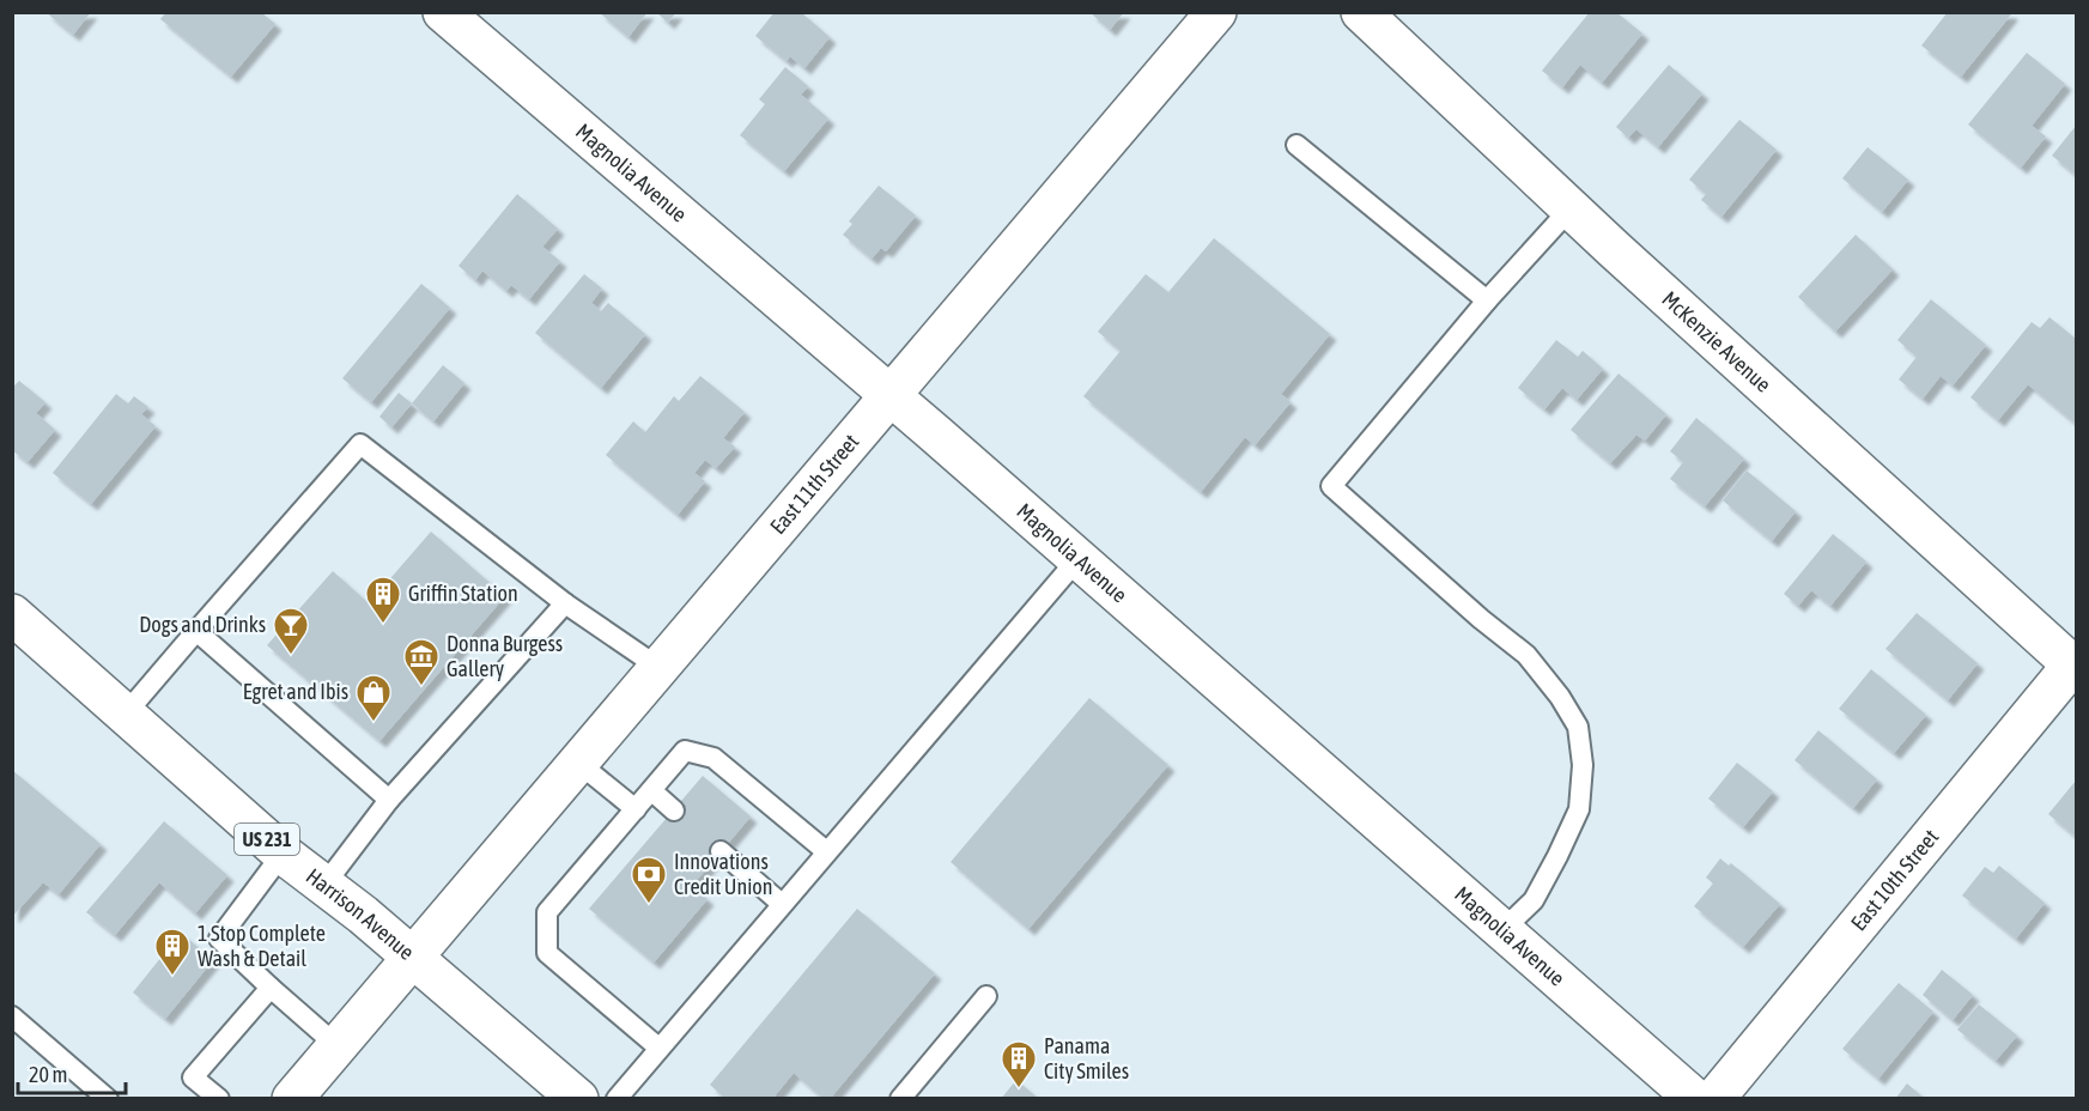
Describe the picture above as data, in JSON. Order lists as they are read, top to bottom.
{
  "streets": {
    "street": [
      "Magnolia Avenue",
      "McKenzie Avenue",
      "East 11th Street",
      "US 231",
      "East 10th Street",
      "Harrison Avenue"
    ]
  },
  "crossings": [
    ["Magnolia Avenue", "East 11th Street"],
    ["McKenzie Avenue", "East 10th Street"],
    ["East 11th Street", "Harrison Avenue"]
  ],
  "places": {
    "building": ["Griffin Station", "1 Stop Complete Wash & Detail", "Panama City Smiles"],
    "bar": ["Dogs and Drinks"],
    "museum": ["Donna Burgess Gallery"],
    "shop": ["Egret and Ibis"],
    "bank": ["Innovations Credit Union"]
  },
  "scale_bar": "20 m"
}
